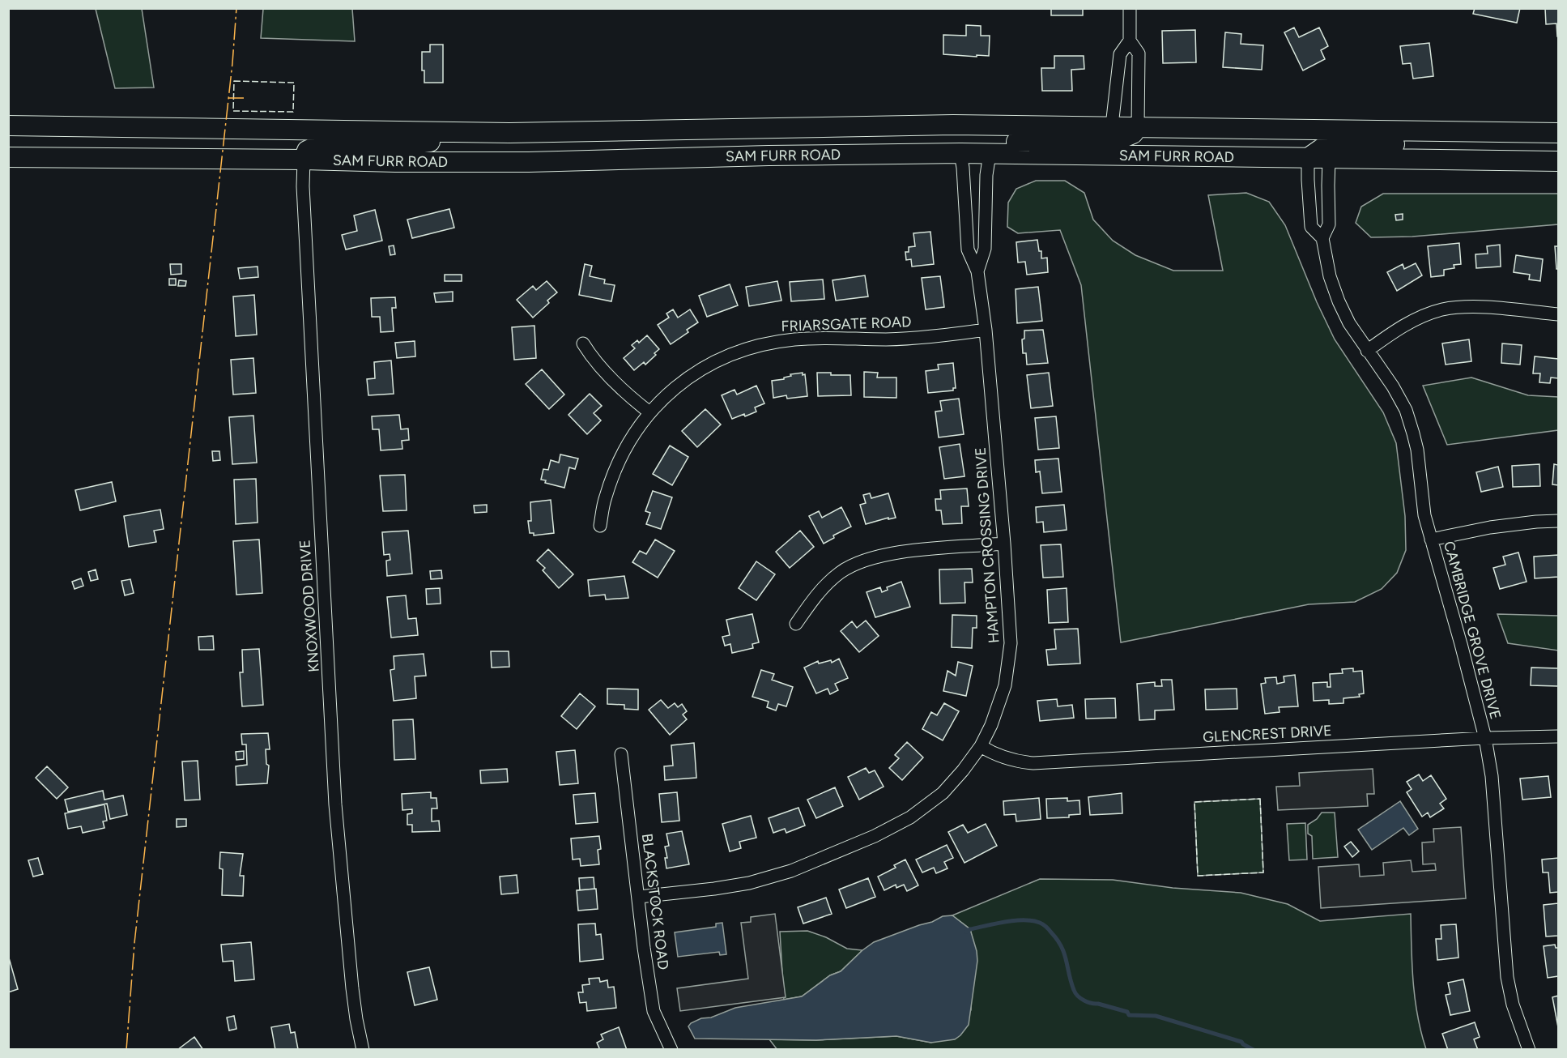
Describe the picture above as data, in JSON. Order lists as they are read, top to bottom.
{
  "streets": {
    "main road": ["SAM FURR ROAD"],
    "street": [
      "FRIARSGATE ROAD",
      "HAMPTON CROSSING DRIVE",
      "KNOXWOOD DRIVE",
      "CAMBRIDGE GROVE DRIVE",
      "GLENCREST DRIVE",
      "BLACKSTOCK ROAD"
    ]
  },
  "crossings": [
    ["SAM FURR ROAD", "HAMPTON CROSSING DRIVE"],
    ["SAM FURR ROAD", "KNOXWOOD DRIVE"],
    ["SAM FURR ROAD", "CAMBRIDGE GROVE DRIVE"],
    ["FRIARSGATE ROAD", "HAMPTON CROSSING DRIVE"],
    ["HAMPTON CROSSING DRIVE", "GLENCREST DRIVE"],
    ["HAMPTON CROSSING DRIVE", "BLACKSTOCK ROAD"],
    ["CAMBRIDGE GROVE DRIVE", "GLENCREST DRIVE"]
  ]
}
